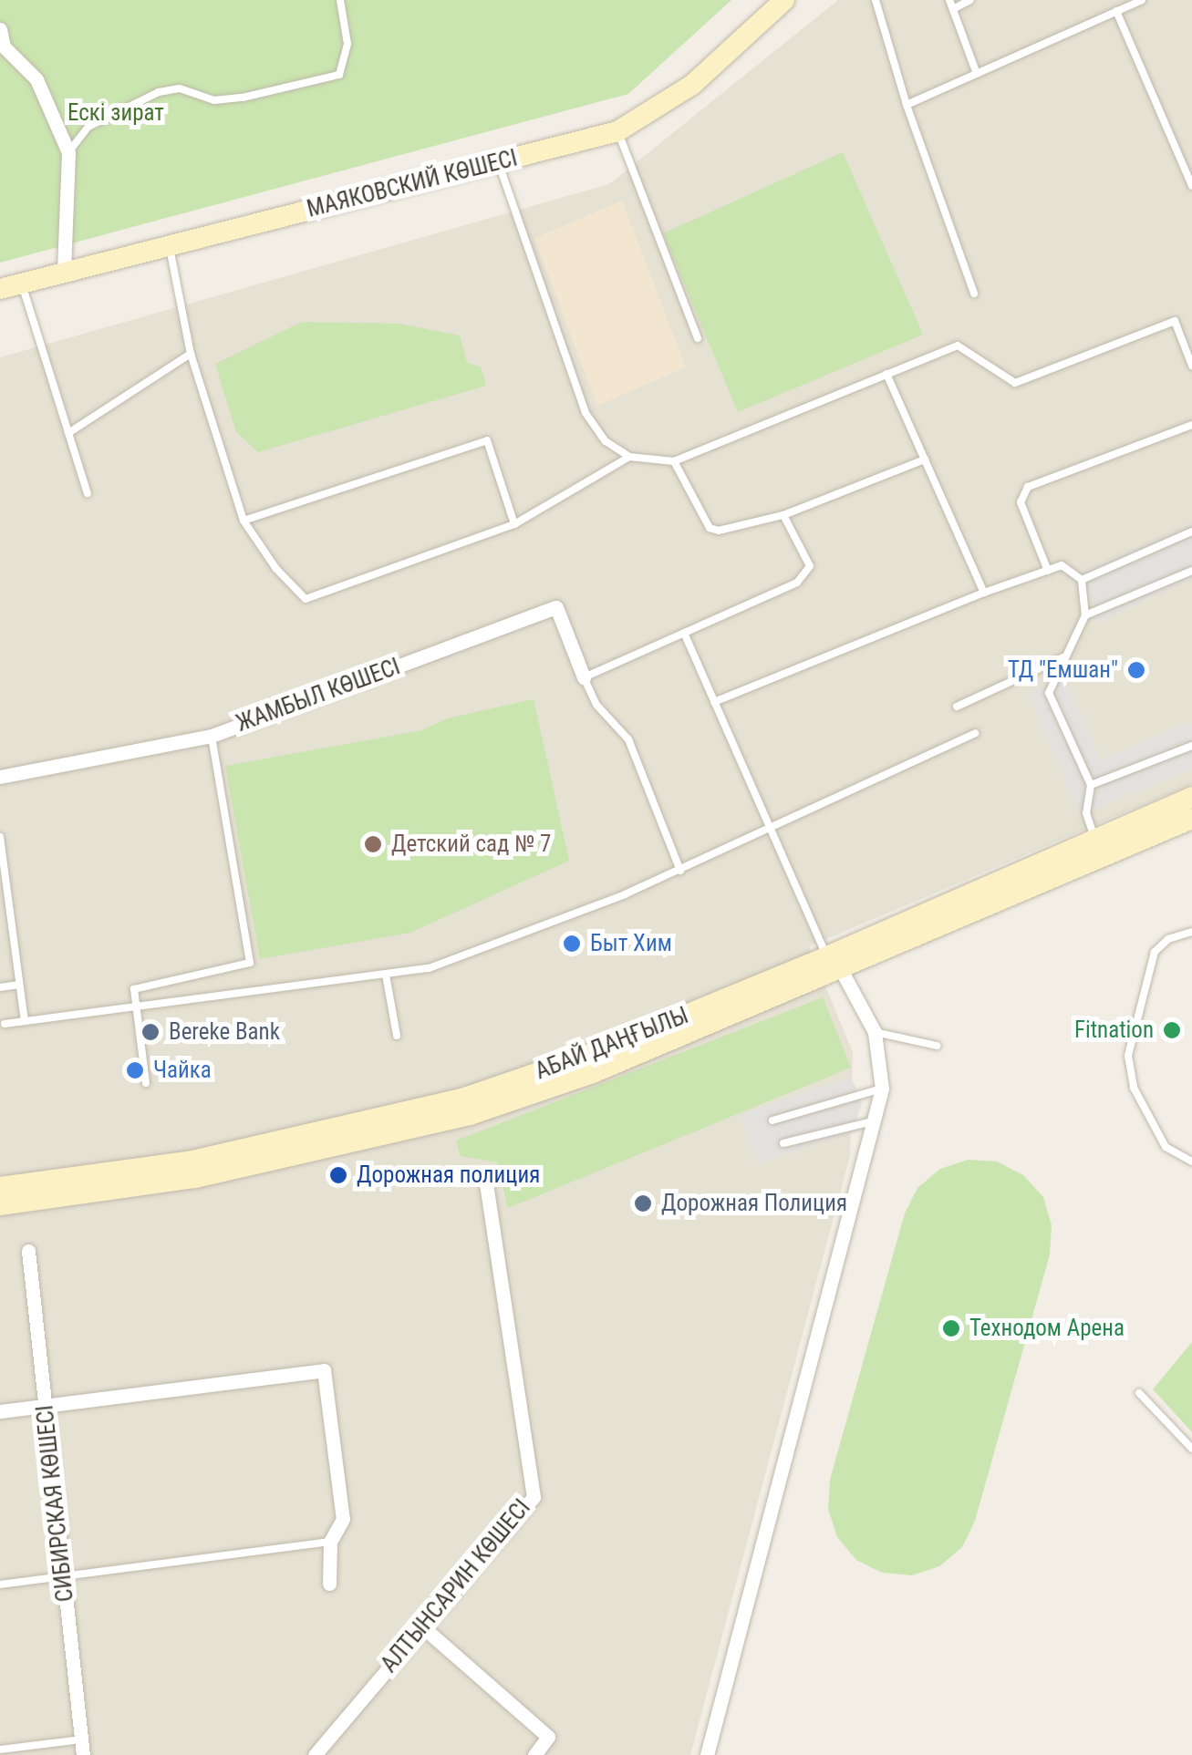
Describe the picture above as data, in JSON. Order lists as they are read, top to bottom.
{
  "streets": {
    "main road": ["МАЯКОВСКИЙ КӨШЕСІ", "АБАЙ ДАҢҒЫЛЫ"],
    "street": ["ЖАМБЫЛ КӨШЕСІ", "СИБИРСКАЯ КӨШЕСІ", "АЛТЫНСАРИН КӨШЕСІ"]
  },
  "parks": ["Ескі зират"],
  "places": [
    "ТД \"Емшан\"",
    "Детский сад № 7",
    "Быт Хим",
    "Fitnation",
    "Bereke Bank",
    "Чайка",
    "Дорожная полиция",
    "Дорожная Полиция",
    "Технодом Арена"
  ]
}
